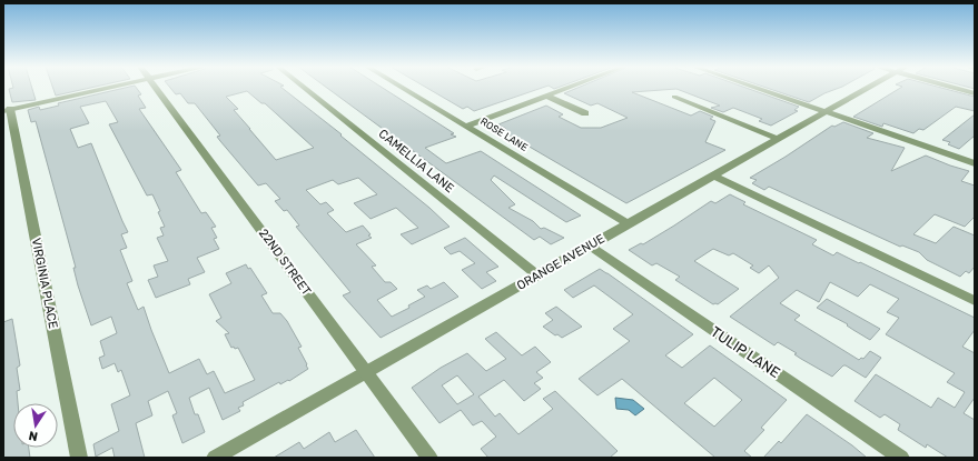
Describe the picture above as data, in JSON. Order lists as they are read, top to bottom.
{
  "streets": {
    "street": [
      "ROSE LANE",
      "CAMELLIA LANE",
      "22ND STREET",
      "ORANGE AVENUE",
      "VIRGINIA PLACE",
      "TULIP LANE"
    ]
  },
  "crossings": [
    ["ROSE LANE", "ORANGE AVENUE"],
    ["CAMELLIA LANE", "ORANGE AVENUE"],
    ["22ND STREET", "ORANGE AVENUE"],
    ["ORANGE AVENUE", "TULIP LANE"]
  ],
  "north": "bottom"
}
